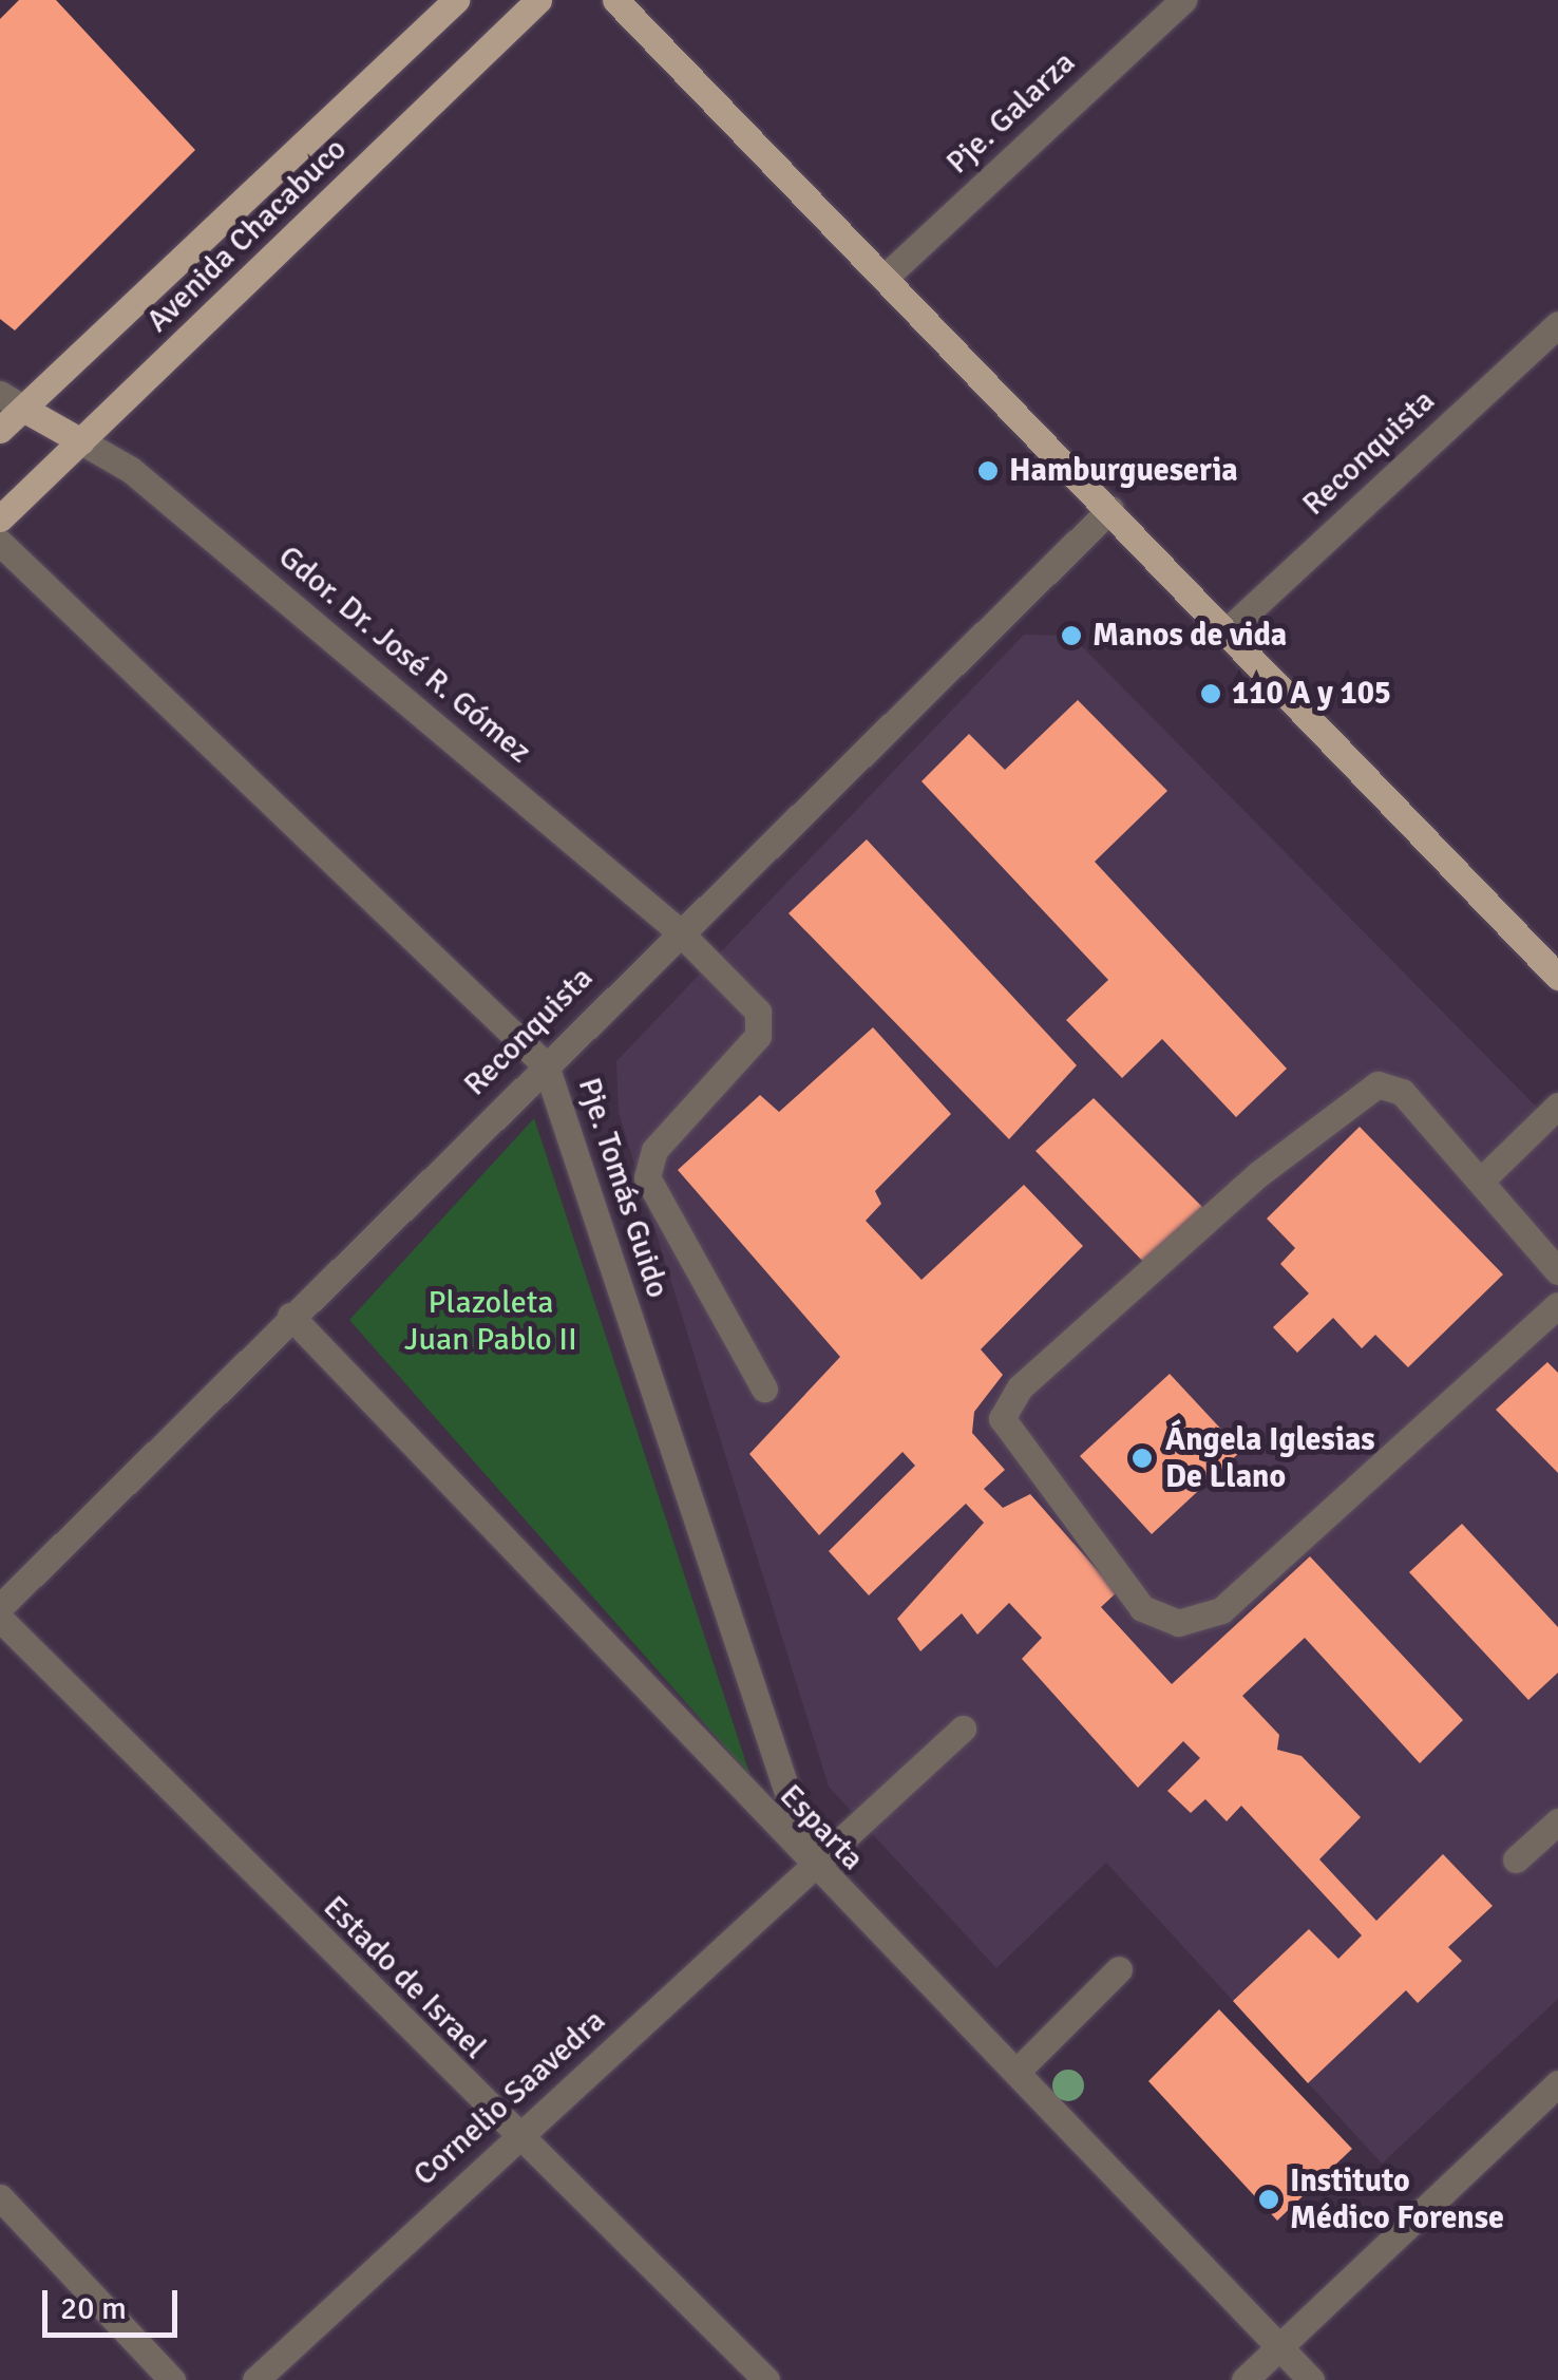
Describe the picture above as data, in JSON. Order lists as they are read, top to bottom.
{
  "streets": {
    "main road": ["Avenida Chacabuco"],
    "street": [
      "Pje. Galarza",
      "Reconquista",
      "Gdor. Dr. José R. Gómez",
      "Pje. Tomás Guido",
      "Esparta",
      "Estado de Israel",
      "Cornelio Saavedra"
    ]
  },
  "crossings": [
    ["Avenida Chacabuco", "Gdor. Dr. José R. Gómez"],
    ["Reconquista", "Gdor. Dr. José R. Gómez"],
    ["Reconquista", "Pje. Tomás Guido"],
    ["Reconquista", "Esparta"],
    ["Pje. Tomás Guido", "Esparta"],
    ["Pje. Tomás Guido", "Cornelio Saavedra"],
    ["Esparta", "Cornelio Saavedra"],
    ["Estado de Israel", "Cornelio Saavedra"]
  ],
  "parks": ["Plazoleta Juan Pablo II"],
  "places": [
    "Hamburgueseria",
    "Manos de vida",
    "110 A y 105",
    "Ángela Iglesias De Llano",
    "Instituto Médico Forense"
  ],
  "scale_bar": "20 m"
}
